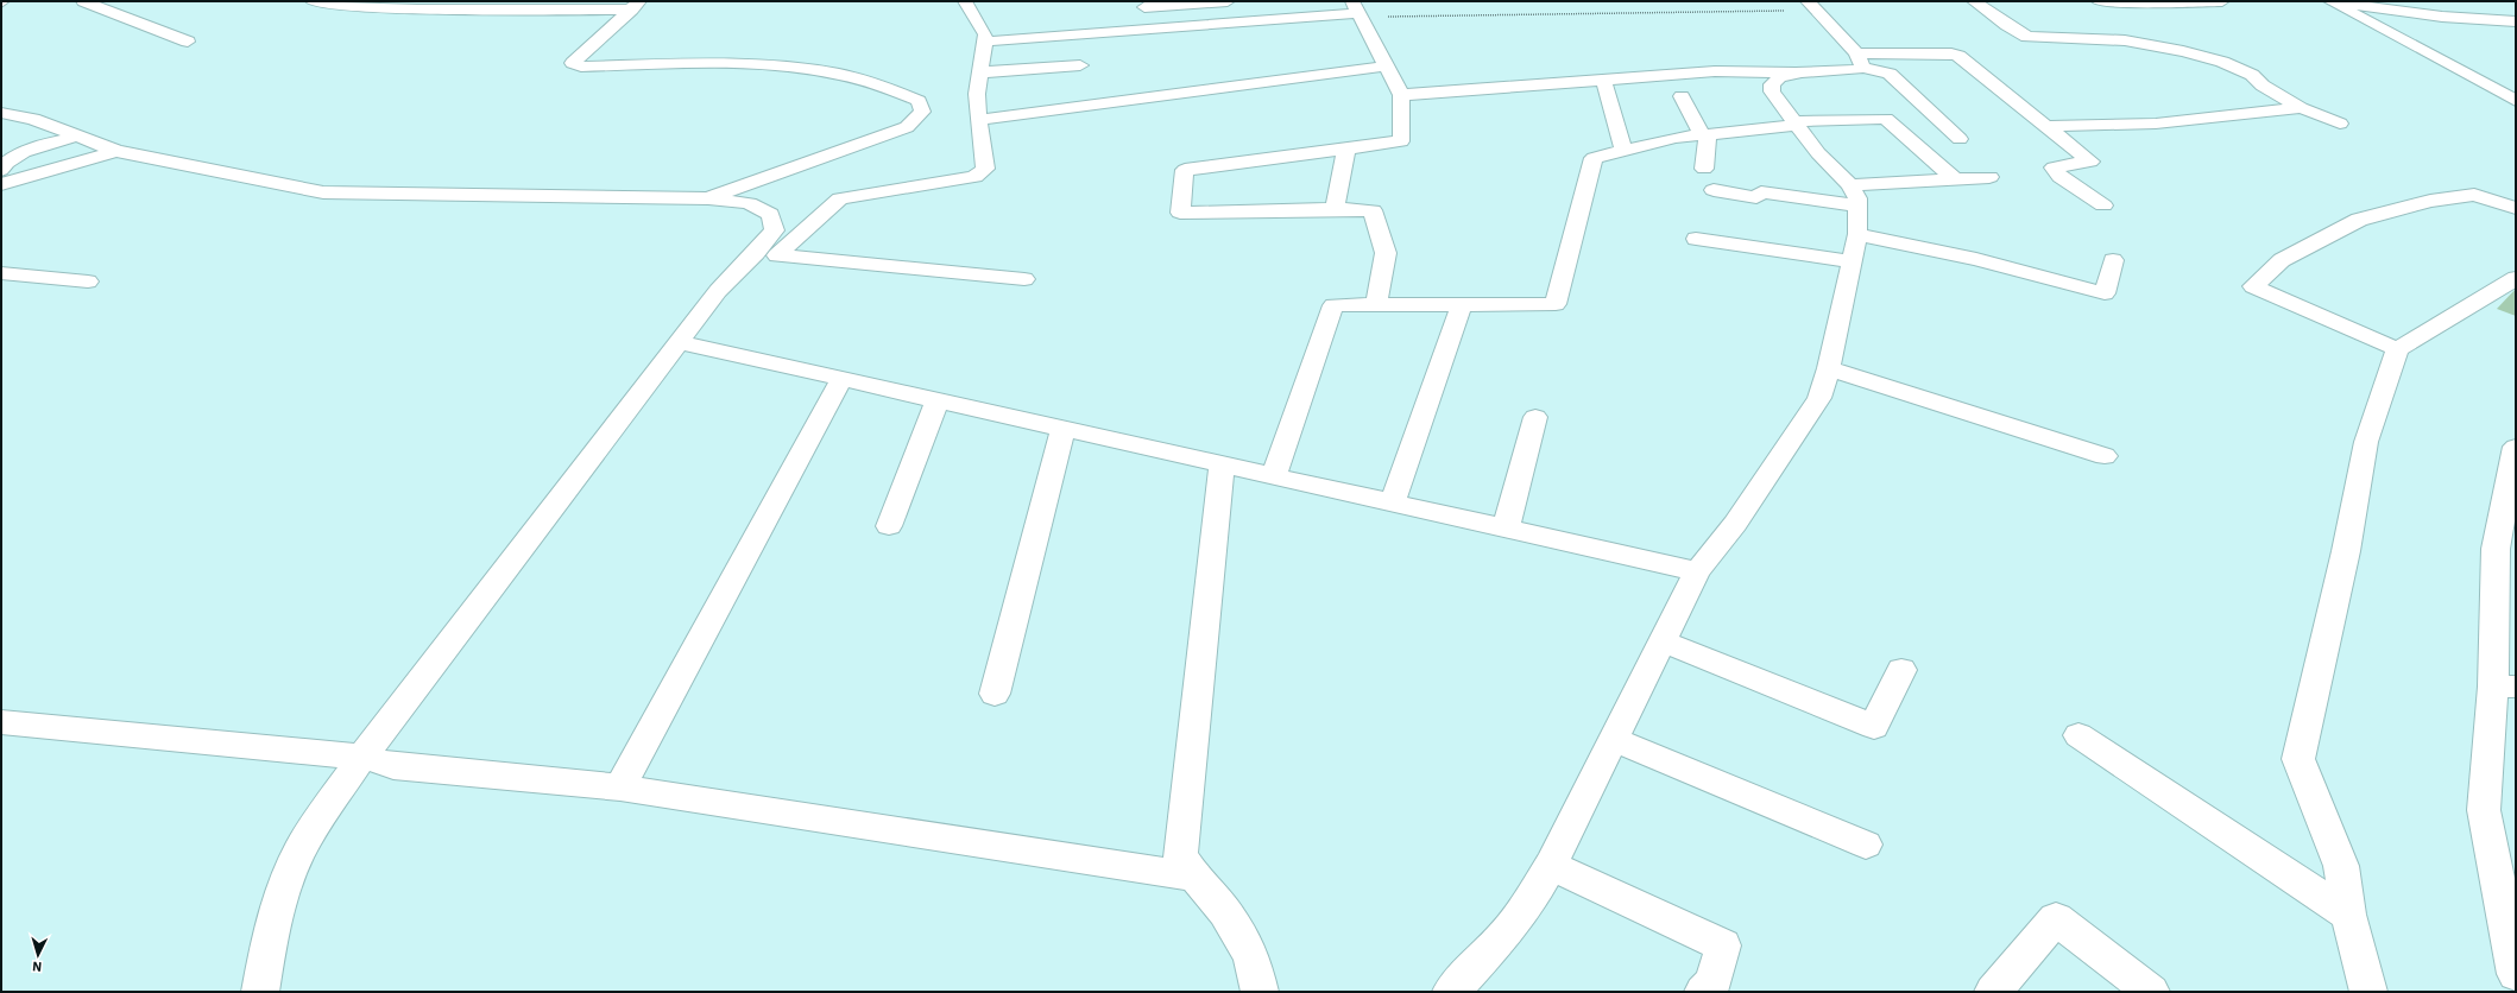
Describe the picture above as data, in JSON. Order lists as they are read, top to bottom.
{
  "north": "bottom"
}
